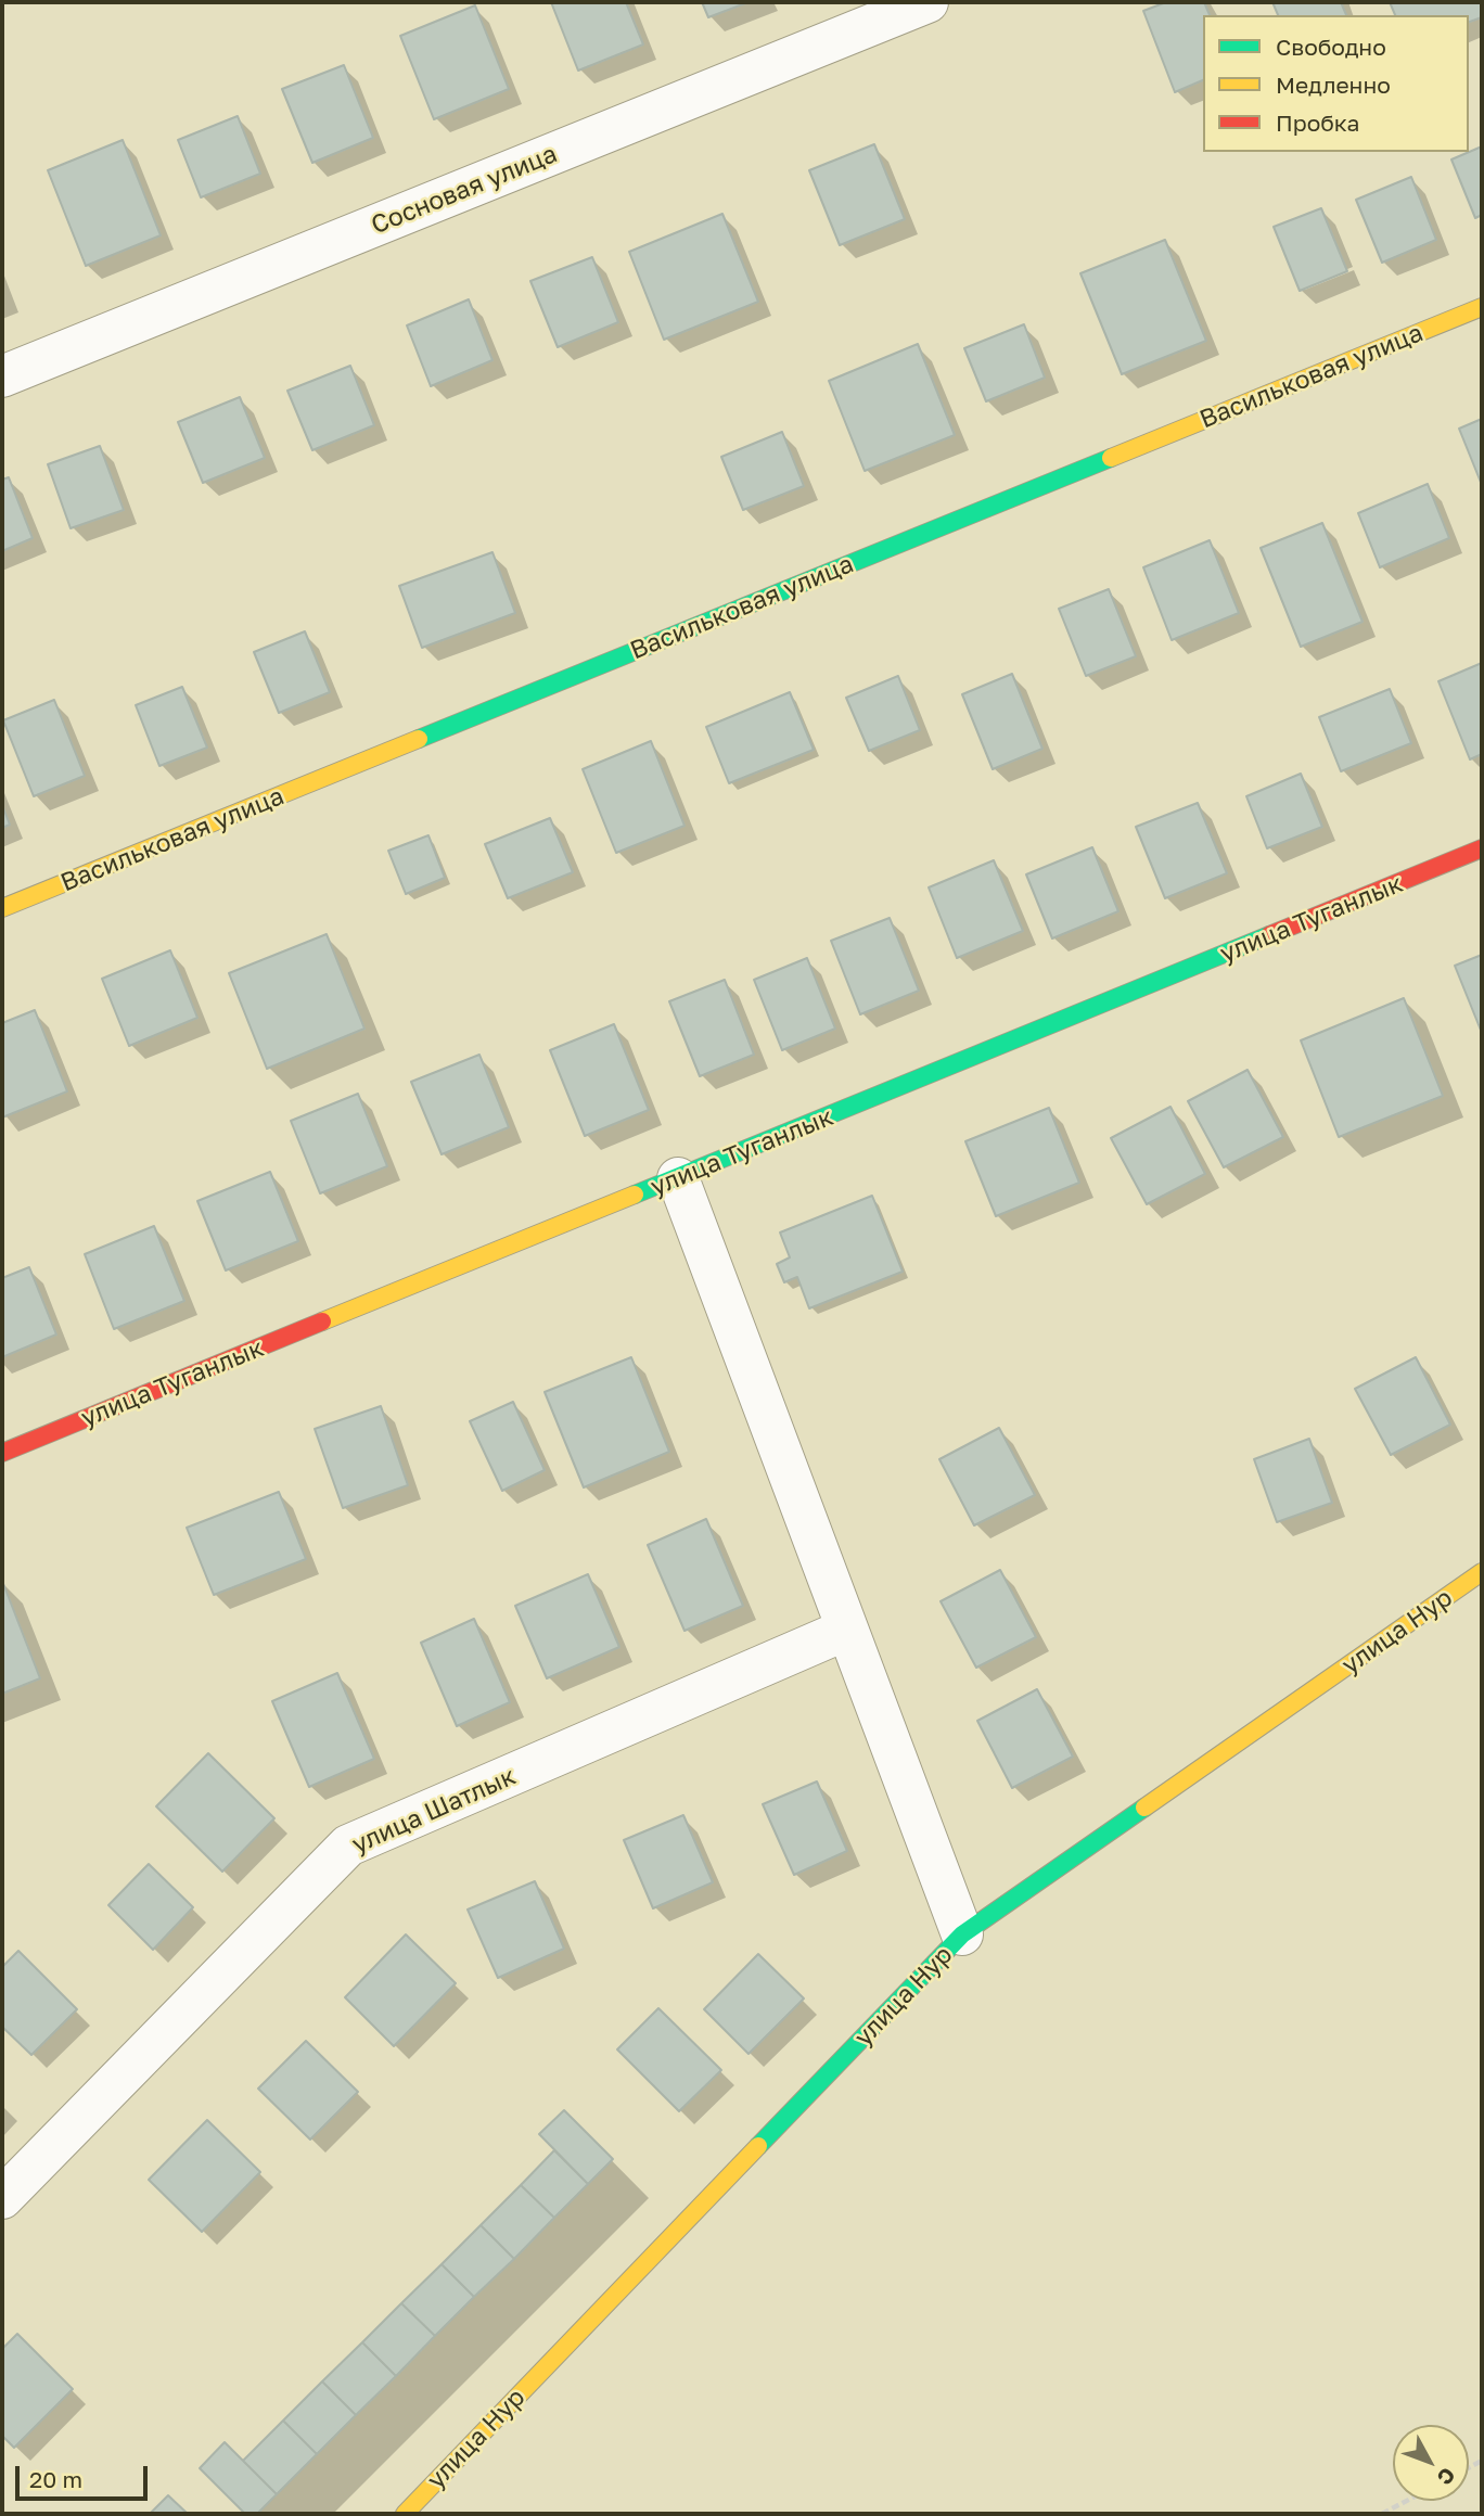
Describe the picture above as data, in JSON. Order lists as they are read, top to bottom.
{
  "streets": {
    "street": [
      "Сосновая улица",
      "Васильковая улица",
      "улица Туганлык",
      "улица Нур",
      "улица Шатлык"
    ]
  },
  "legend": ["Свободно", "Медленно", "Пробка"],
  "scale_bar": "20 m",
  "north": "bottom right"
}
